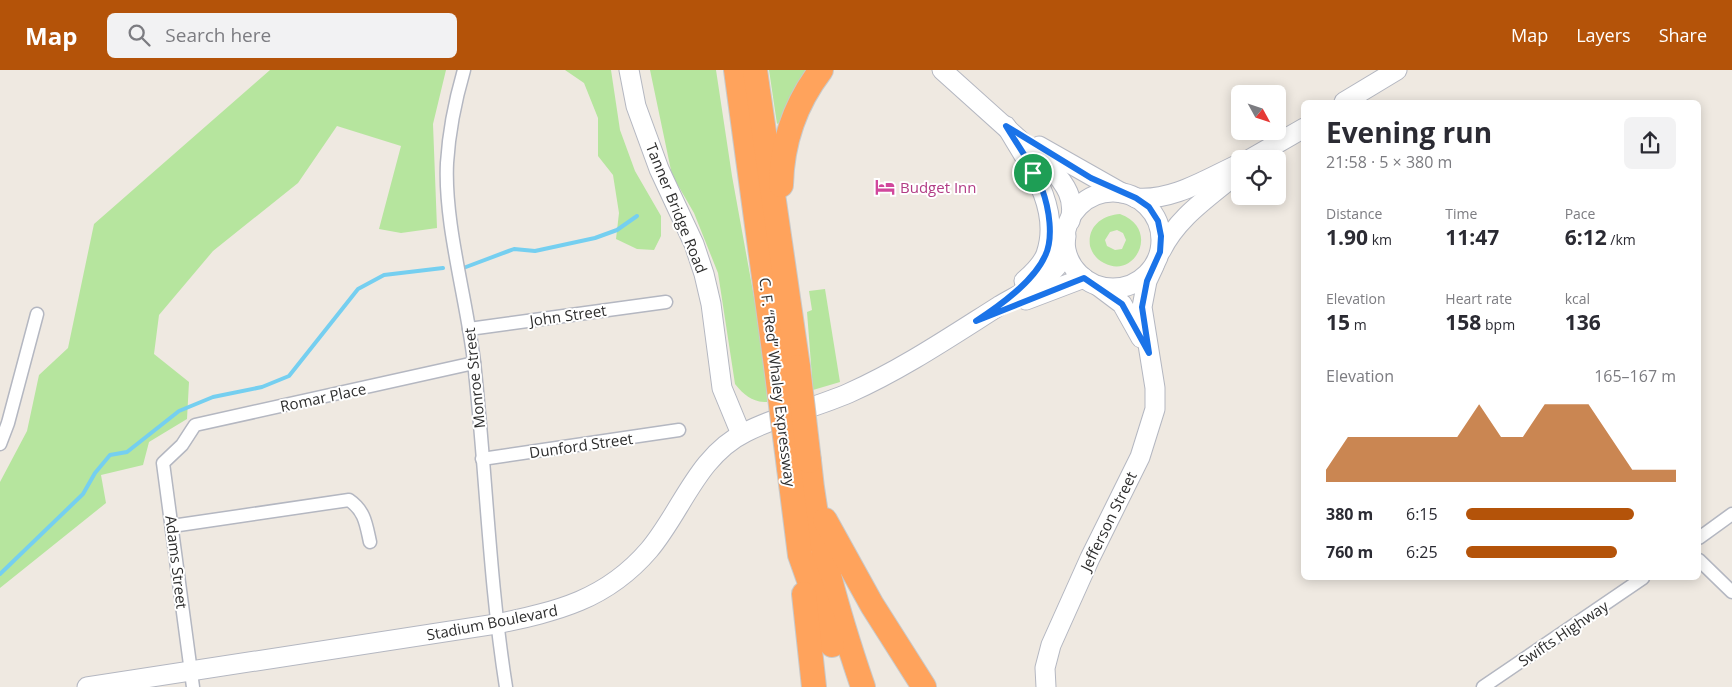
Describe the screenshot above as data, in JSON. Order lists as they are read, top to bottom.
{
  "streets": {
    "highway": ["C. F. “Red” Whaley Expressway"],
    "main road": ["Tanner Bridge Road", "Jefferson Street", "Stadium Boulevard"],
    "street": [
      "John Street",
      "Monroe Street",
      "Romar Place",
      "Dunford Street",
      "Adams Street",
      "Swifts Highway"
    ]
  },
  "crossings": [
    ["Tanner Bridge Road", "Stadium Boulevard"],
    ["John Street", "Monroe Street"],
    ["Monroe Street", "Romar Place"],
    ["Monroe Street", "Dunford Street"],
    ["Monroe Street", "Stadium Boulevard"],
    ["Romar Place", "Adams Street"],
    ["Adams Street", "Stadium Boulevard"]
  ],
  "places": {
    "hotel": ["Budget Inn"]
  },
  "north": "bottom right",
  "page": {
    "header": "Map",
    "search": "Search here",
    "nav": ["Map", "Layers", "Share"],
    "heading": ["Evening run", "21:58 · 5 × 380 m"],
    "stats": [
      ["Distance", "1.90 km"],
      ["Time", "11:47"],
      ["Pace", "6:12 /km"],
      ["Elevation", "15 m"],
      ["Heart rate", "158 bpm"],
      ["kcal", "136"]
    ],
    "chart": ["Elevation", "165–167 m"],
    "list": [
      {
        "name": "380 m",
        "note": "6:15"
      },
      {
        "name": "760 m",
        "note": "6:25"
      }
    ]
  }
}
